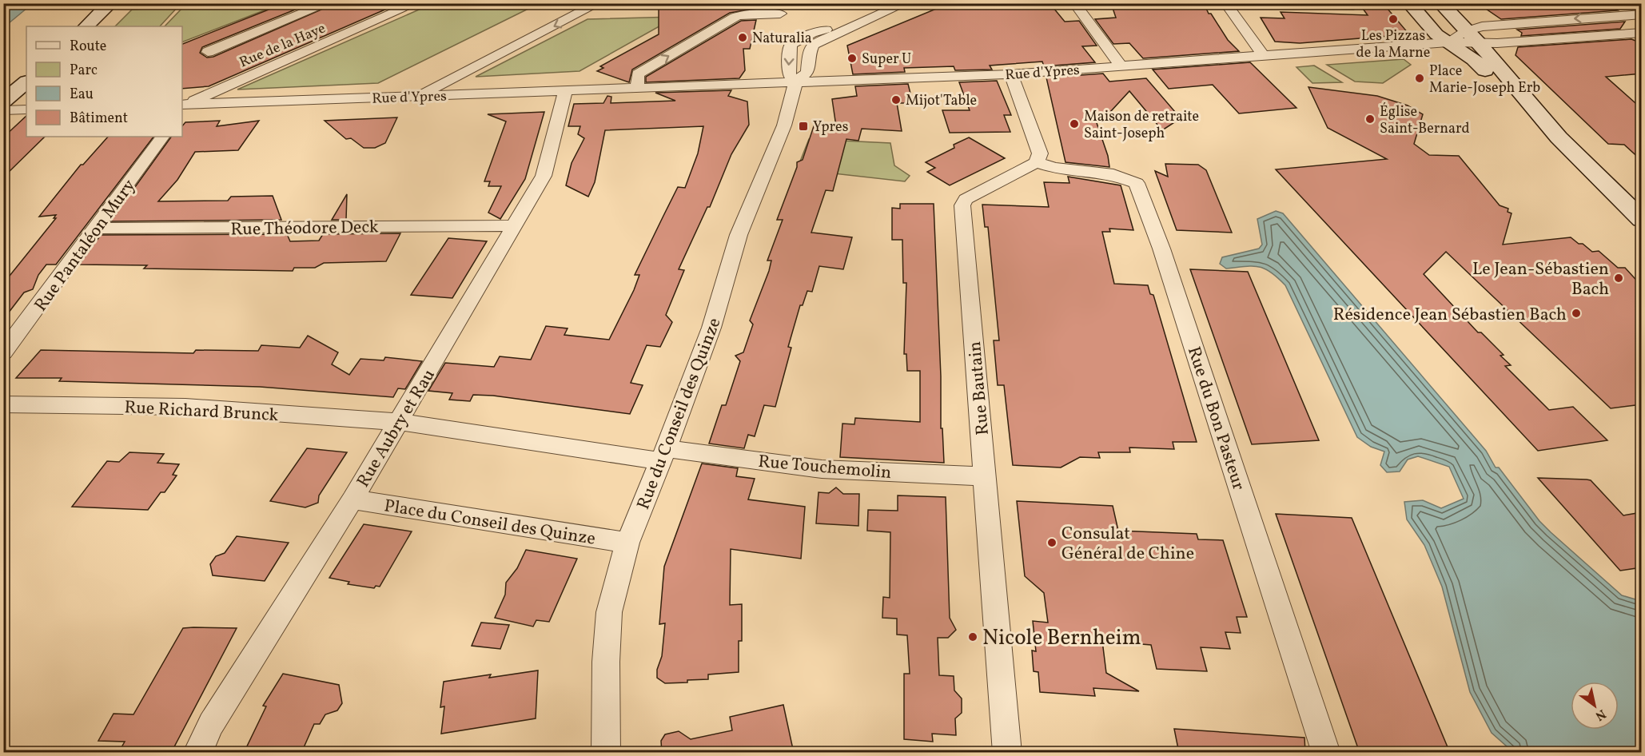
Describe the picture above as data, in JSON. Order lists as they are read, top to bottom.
{
  "streets": {
    "street": [
      "Rue de la Haye",
      "Rue d'Ypres",
      "Rue Théodore Deck",
      "Rue Pantaléon Mury",
      "Rue Bautain",
      "Rue Richard Brunck",
      "Rue du Conseil des Quinze",
      "Rue du Bon Pasteur",
      "Rue Aubry et Rau",
      "Rue Touchemolin",
      "Place du Conseil des Quinze"
    ]
  },
  "crossings": [
    ["Rue de la Haye", "Rue d'Ypres"],
    ["Rue d'Ypres", "Rue du Conseil des Quinze"],
    ["Rue d'Ypres", "Rue Aubry et Rau"],
    ["Rue Théodore Deck", "Rue Pantaléon Mury"],
    ["Rue Théodore Deck", "Rue Aubry et Rau"],
    ["Rue Bautain", "Rue du Bon Pasteur"],
    ["Rue Bautain", "Rue Touchemolin"],
    ["Rue Richard Brunck", "Rue Aubry et Rau"],
    ["Rue du Conseil des Quinze", "Rue Touchemolin"],
    ["Rue du Conseil des Quinze", "Place du Conseil des Quinze"],
    ["Rue Aubry et Rau", "Place du Conseil des Quinze"]
  ],
  "places": {
    "other": [
      "Les Pizzas de la Marne",
      "Naturalia",
      "Super U",
      "Place Marie-Joseph Erb",
      "Mijot'Table",
      "Église Saint-Bernard",
      "Maison de retraite Saint-Joseph",
      "Le Jean-Sébastien Bach",
      "Résidence Jean Sébastien Bach",
      "Consulat Général de Chine",
      "Nicole Bernheim"
    ],
    "transit": ["Ypres"]
  },
  "legend": [
    "Route",
    "Parc",
    "Eau",
    "Bâtiment"
  ],
  "north": "bottom right"
}
